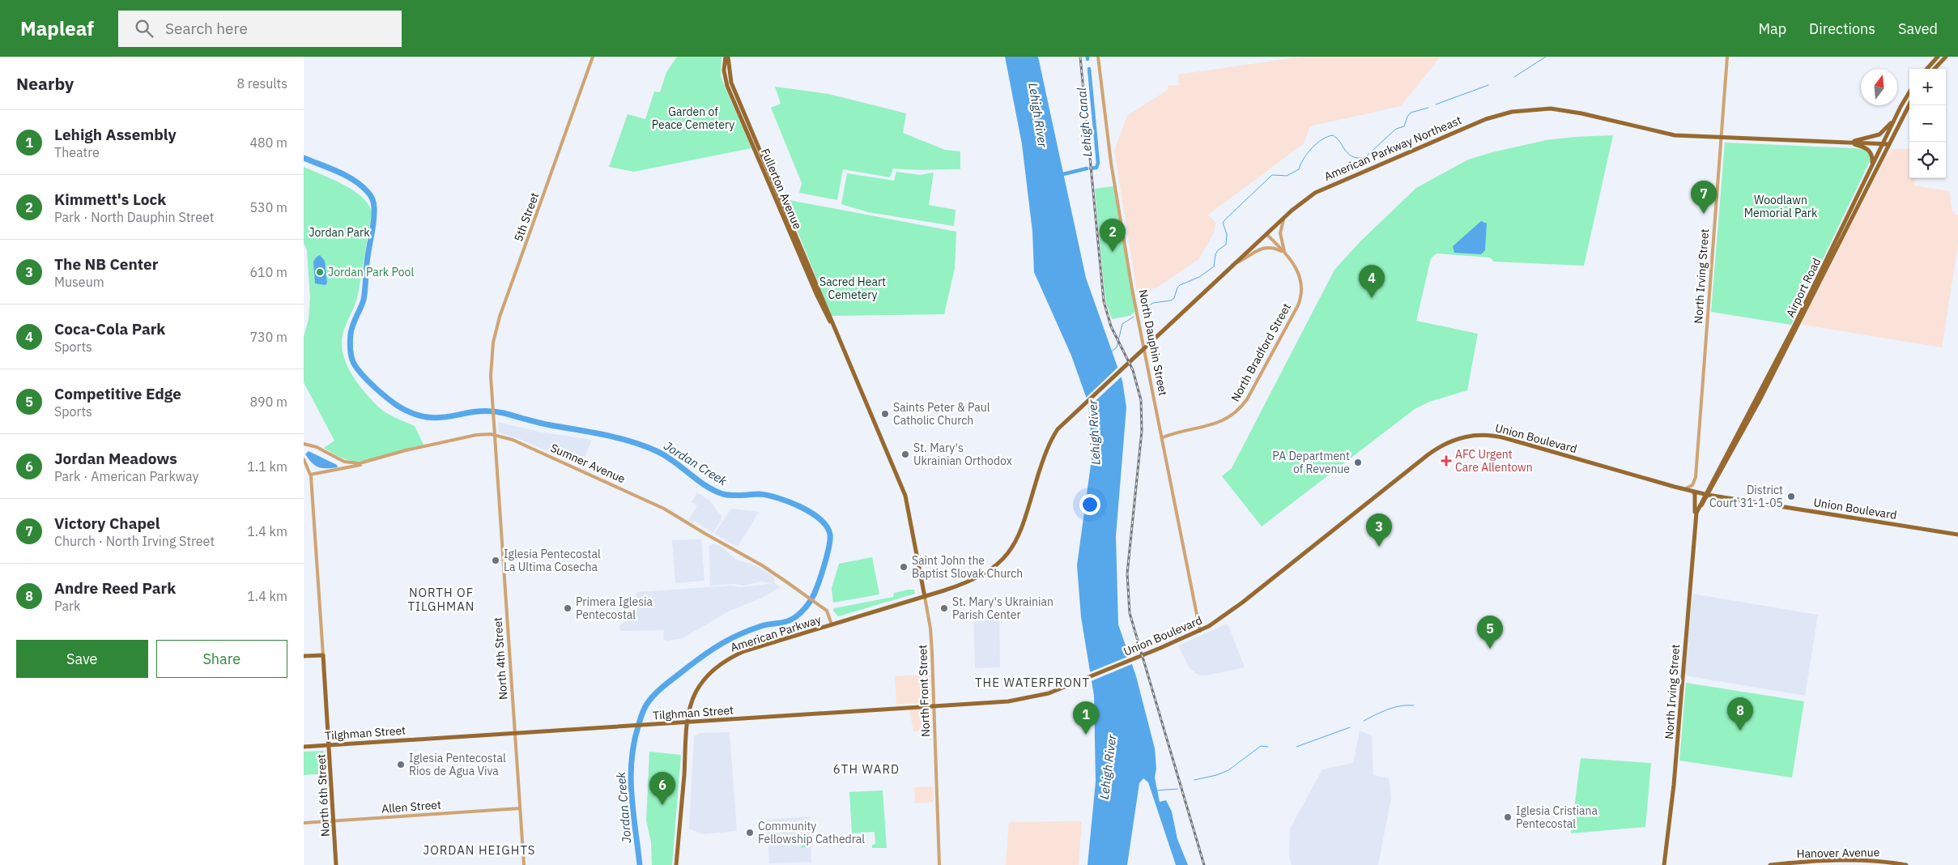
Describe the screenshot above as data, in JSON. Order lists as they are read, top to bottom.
{
  "streets": {
    "main road": [
      "American Parkway Northeast",
      "Fullerton Avenue",
      "North Irving Street",
      "Airport Road",
      "Union Boulevard",
      "American Parkway",
      "North Front Street",
      "Tilghman Street",
      "North 6th Street",
      "Hanover Avenue"
    ],
    "street": [
      "5th Street",
      "North Dauphin Street",
      "North Bradford Street",
      "Sumner Avenue",
      "North 4th Street",
      "Allen Street"
    ]
  },
  "crossings": [
    ["American Parkway Northeast", "North Irving Street"],
    ["American Parkway Northeast", "Airport Road"],
    ["American Parkway Northeast", "North Bradford Street"],
    ["American Parkway Northeast", "American Parkway"],
    ["Fullerton Avenue", "North Front Street"],
    ["5th Street", "North 4th Street"],
    ["North Irving Street", "Airport Road"],
    ["North Irving Street", "Union Boulevard"],
    ["Airport Road", "Union Boulevard"],
    ["North Dauphin Street", "North Bradford Street"],
    ["North Dauphin Street", "Union Boulevard"],
    ["Union Boulevard", "Tilghman Street"],
    ["Sumner Avenue", "American Parkway"],
    ["American Parkway", "North Front Street"],
    ["North 4th Street", "Tilghman Street"],
    ["North 4th Street", "Allen Street"],
    ["North Front Street", "Tilghman Street"],
    ["Tilghman Street", "North 6th Street"],
    ["North 6th Street", "Allen Street"]
  ],
  "districts": [
    "NORTH OF TILGHMAN",
    "THE WATERFRONT",
    "6TH WARD",
    "JORDAN HEIGHTS"
  ],
  "water": ["Lehigh River", "Lehigh Canal", "Jordan Creek"],
  "parks": [
    "Garden of Peace Cemetery",
    "Woodlawn Memorial Park",
    "Jordan Park",
    "Sacred Heart Cemetery"
  ],
  "places": {
    "other": [
      "Jordan Park Pool",
      "Saints Peter & Paul Catholic Church",
      "St. Mary's Ukrainian Orthodox",
      "PA Department of Revenue",
      "District Court 31-1-05",
      "Iglesia Pentecostal La Ultima Cosecha",
      "Saint John the Baptist Slovak Church",
      "Primera Iglesia Pentecostal",
      "St. Mary's Ukrainian Parish Center",
      "Iglesia Pentecostal Rios de Agua Viva",
      "Iglesia Cristiana Pentecostal",
      "Community Fellowship Cathedral"
    ],
    "health": ["AFC Urgent Care Allentown"]
  },
  "north": "top",
  "page": {
    "header": "Mapleaf",
    "search": "Search here",
    "nav": ["Map", "Directions", "Saved"],
    "heading": ["Nearby", "8 results"],
    "map_buttons": ["+", "−"],
    "list": [
      {
        "mark": "1",
        "name": "Lehigh Assembly",
        "note": "Theatre",
        "value": "480 m"
      },
      {
        "mark": "2",
        "name": "Kimmett's Lock",
        "note": "Park · North Dauphin Street",
        "value": "530 m"
      },
      {
        "mark": "3",
        "name": "The NB Center",
        "note": "Museum",
        "value": "610 m"
      },
      {
        "mark": "4",
        "name": "Coca-Cola Park",
        "note": "Sports",
        "value": "730 m"
      },
      {
        "mark": "5",
        "name": "Competitive Edge",
        "note": "Sports",
        "value": "890 m"
      },
      {
        "mark": "6",
        "name": "Jordan Meadows",
        "note": "Park · American Parkway",
        "value": "1.1 km"
      },
      {
        "mark": "7",
        "name": "Victory Chapel",
        "note": "Church · North Irving Street",
        "value": "1.4 km"
      },
      {
        "mark": "8",
        "name": "Andre Reed Park",
        "note": "Park",
        "value": "1.4 km"
      }
    ],
    "pins": [
      "7",
      "2",
      "4",
      "3",
      "5",
      "8",
      "1",
      "6"
    ],
    "buttons": ["Save", "Share"]
  }
}
